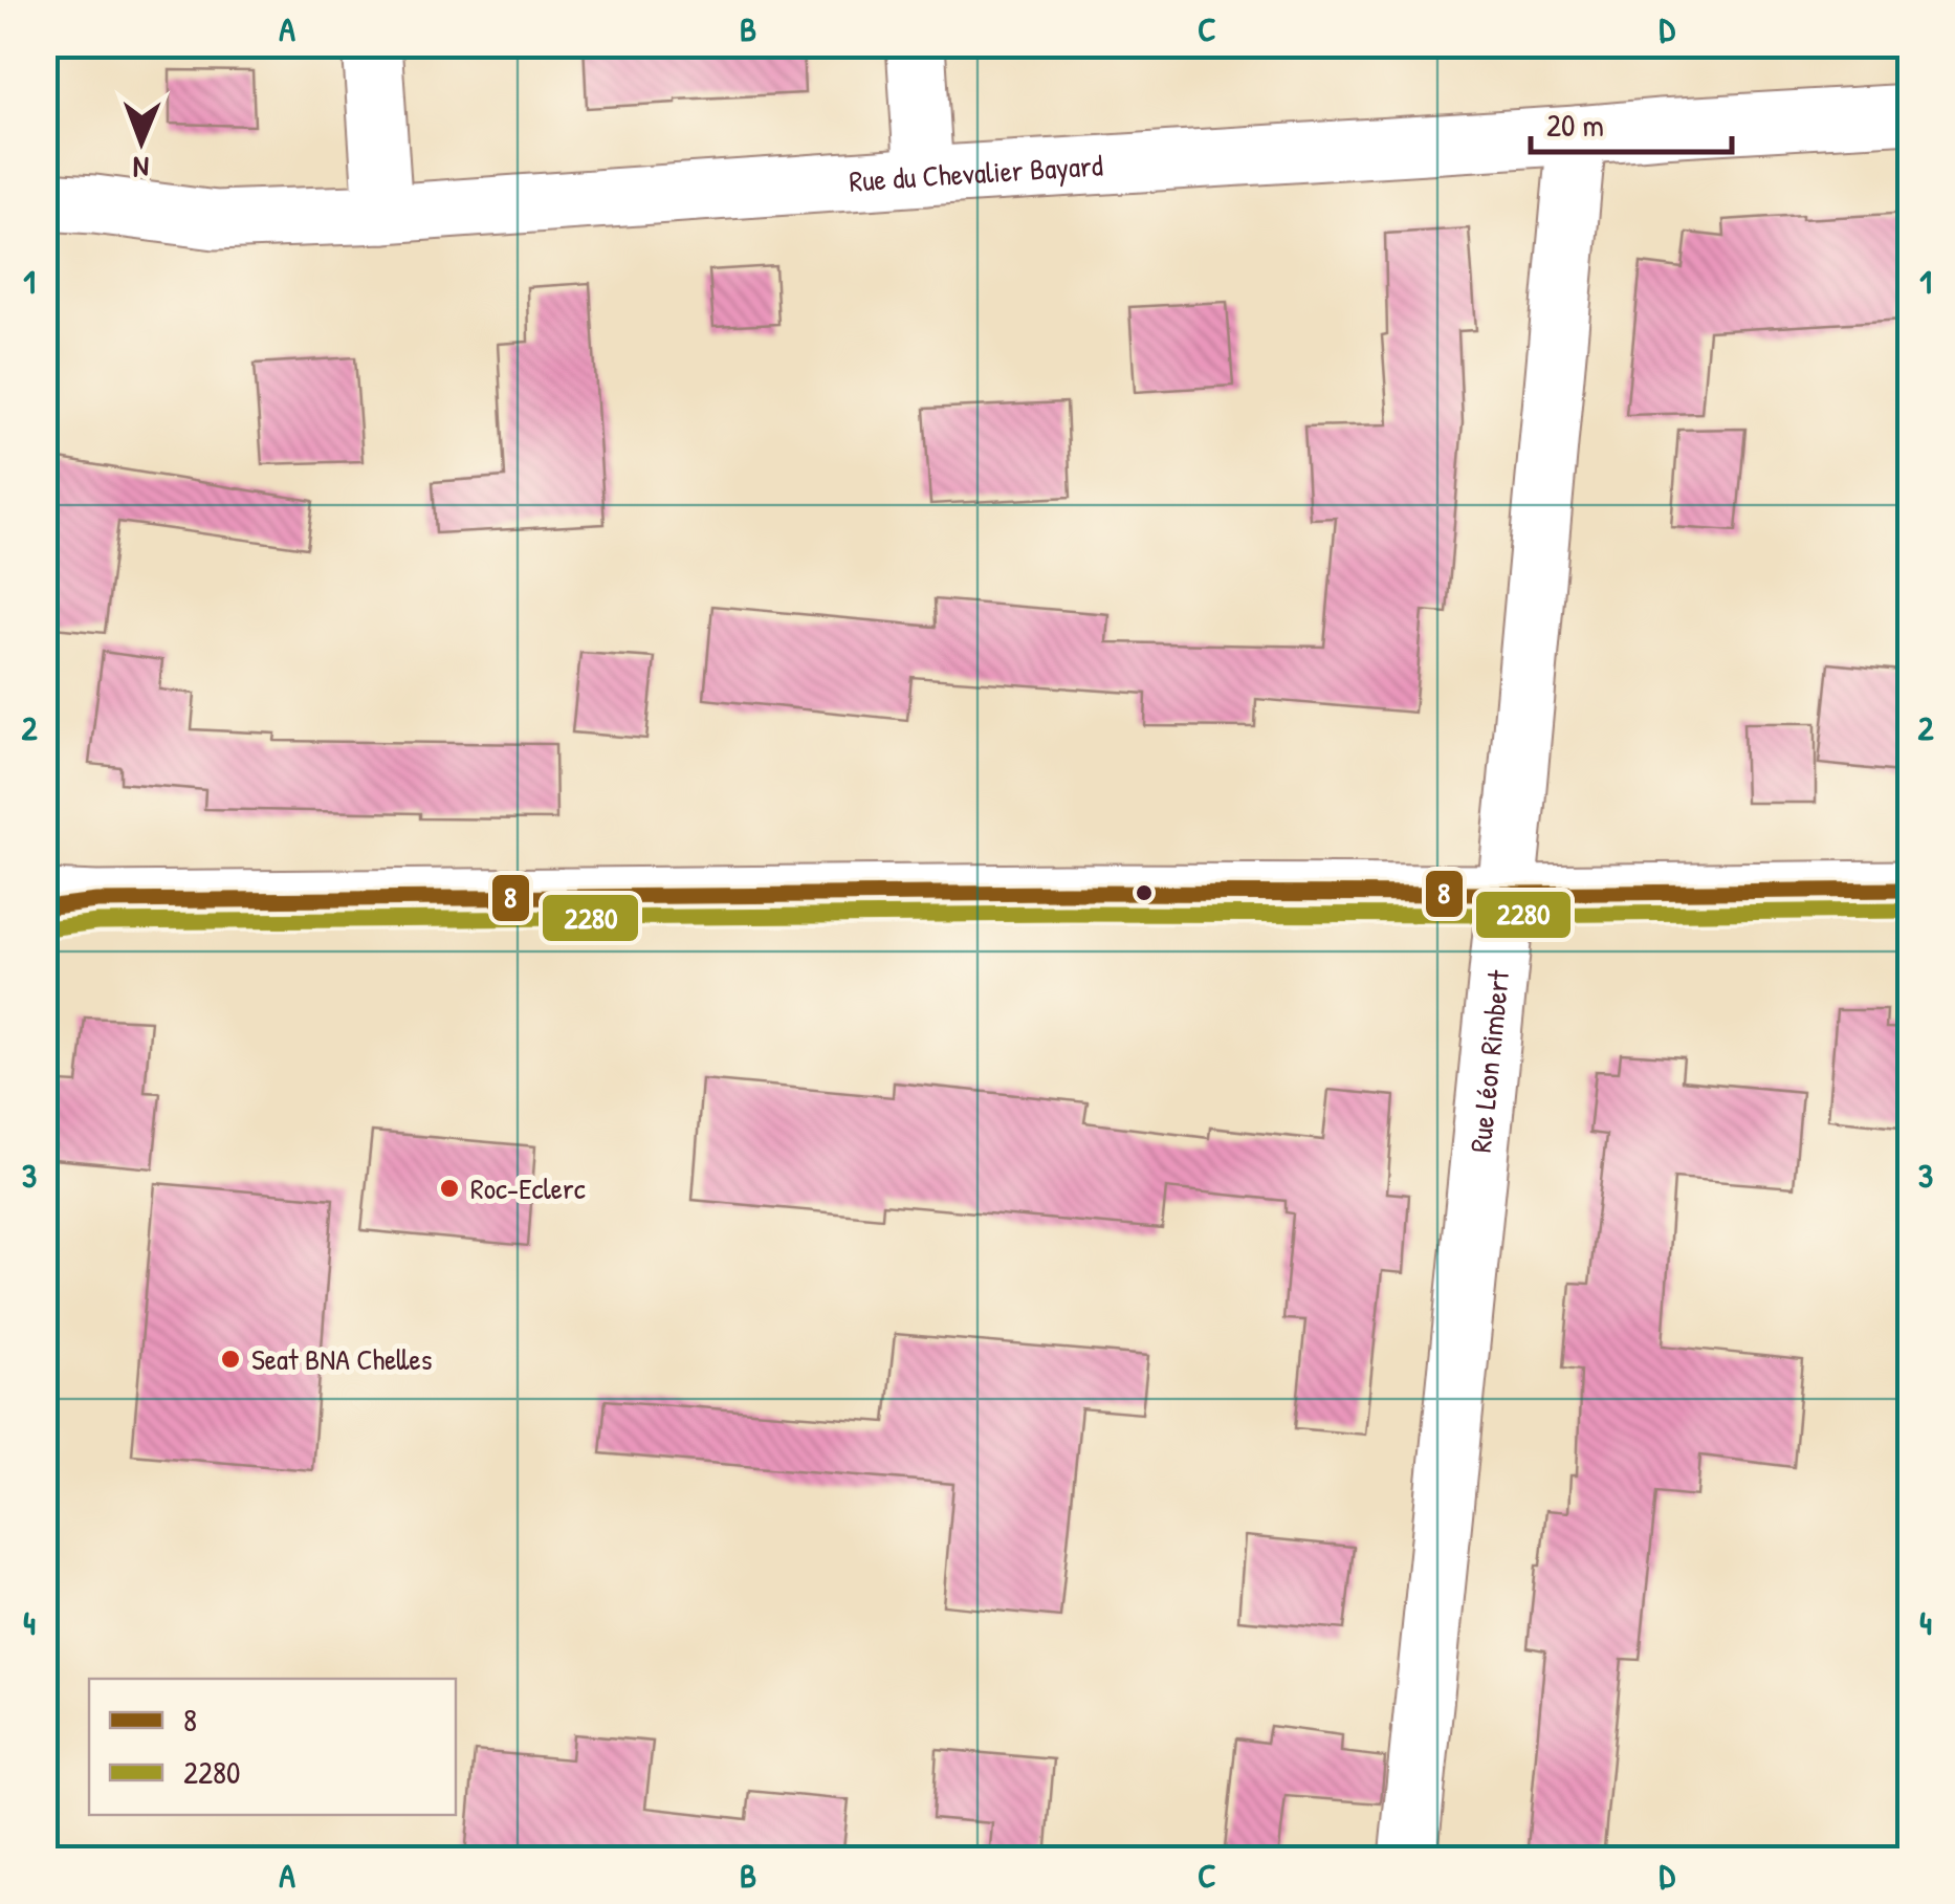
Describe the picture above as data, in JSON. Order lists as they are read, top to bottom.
{
  "streets": {
    "street": ["Rue du Chevalier Bayard", "Rue Léon Rimbert"]
  },
  "crossings": [
    ["Rue du Chevalier Bayard", "Rue Léon Rimbert"]
  ],
  "places": ["Roc-Eclerc", "Seat BNA Chelles"],
  "lines": ["transit line 8", "transit line 2280"],
  "legend": ["8", "2280"],
  "scale_bar": "20 m",
  "north": "bottom",
  "grid": {
    "columns": [
      "A",
      "B",
      "C",
      "D"
    ],
    "rows": [
      "1",
      "2",
      "3",
      "4"
    ]
  }
}
